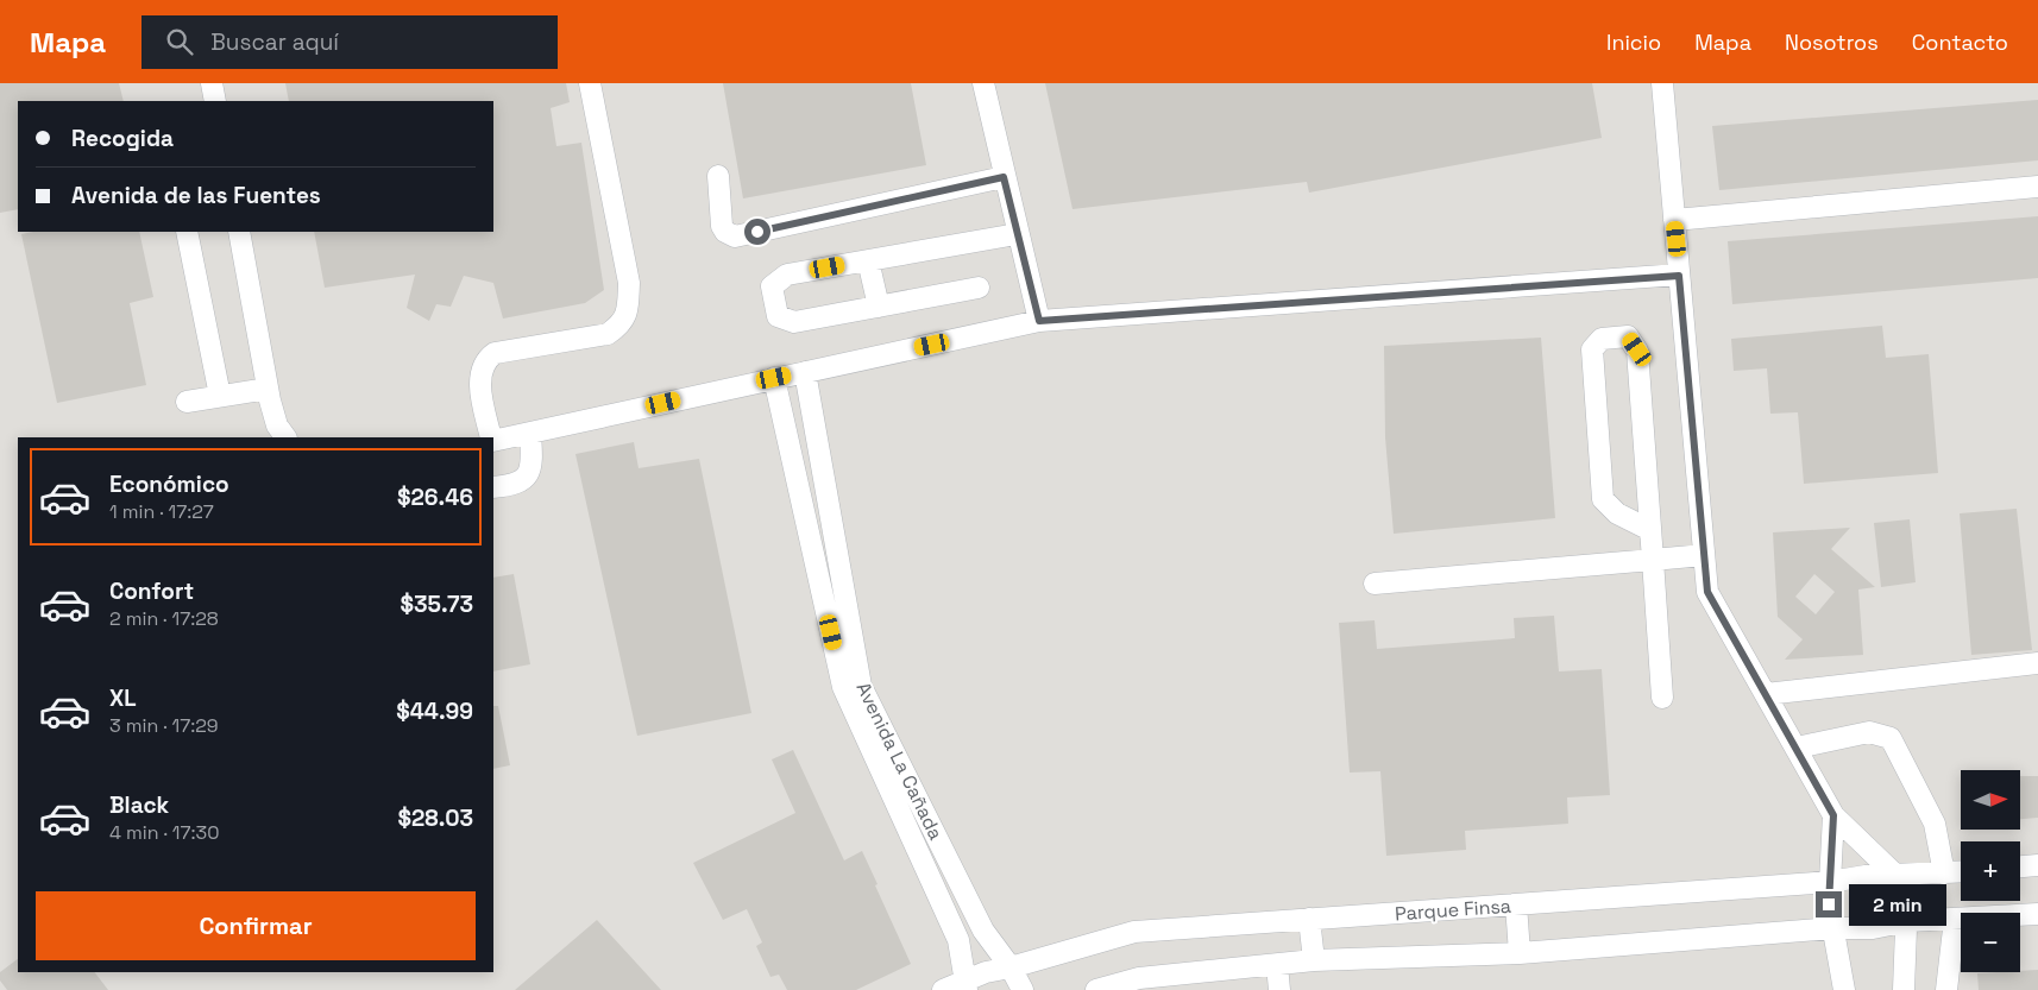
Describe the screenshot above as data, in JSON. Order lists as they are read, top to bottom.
{
  "streets": {
    "street": ["Avenida La Cañada", "Parque Finsa"]
  },
  "crossings": [
    ["Avenida La Cañada", "Parque Finsa"]
  ],
  "north": "right",
  "page": {
    "header": "Mapa",
    "search": "Buscar aquí",
    "nav": [
      "Inicio",
      "Mapa",
      "Nosotros",
      "Contacto"
    ],
    "banner": ["Recogida", "Avenida de las Fuentes"],
    "list": [
      {
        "name": "Económico",
        "note": "1 min · 17:27",
        "value": "$26.46"
      },
      {
        "name": "Confort",
        "note": "2 min · 17:28",
        "value": "$35.73"
      },
      {
        "name": "XL",
        "note": "3 min · 17:29",
        "value": "$44.99"
      },
      {
        "name": "Black",
        "note": "4 min · 17:30",
        "value": "$28.03"
      }
    ],
    "map_buttons": ["+", "−"],
    "buttons": "Confirmar",
    "bubble": "2 min"
  }
}
